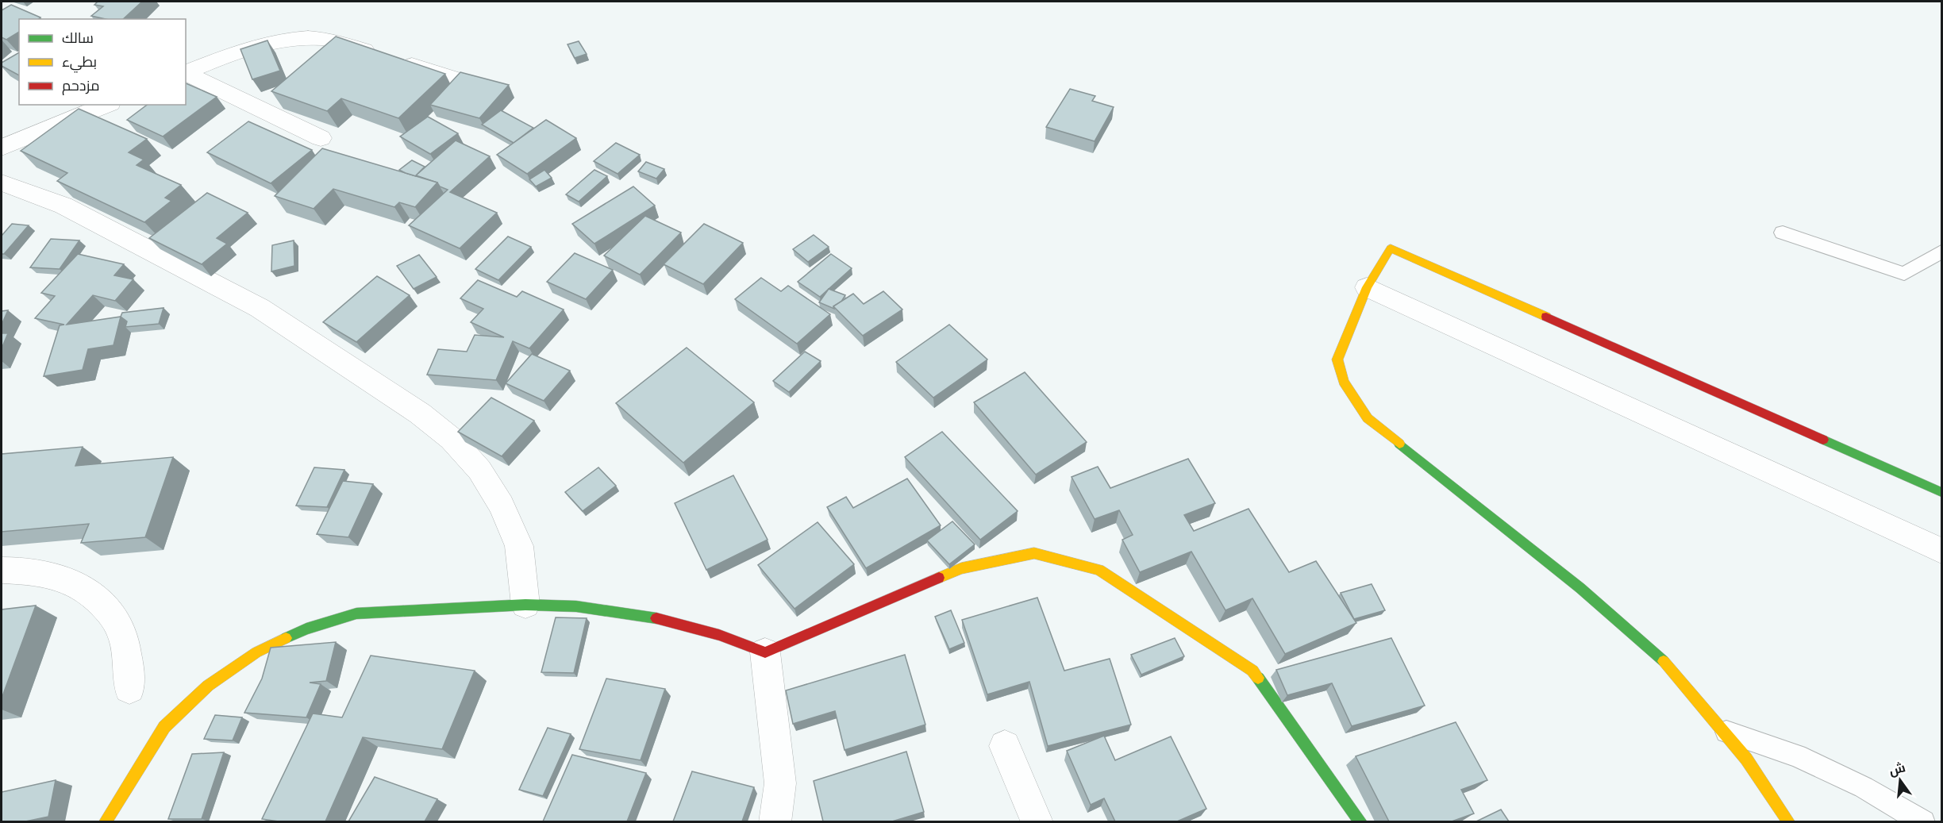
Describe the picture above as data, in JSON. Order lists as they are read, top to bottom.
{
  "legend": ["سالك", "بطيء", "مزدحم"],
  "north": "top"
}
